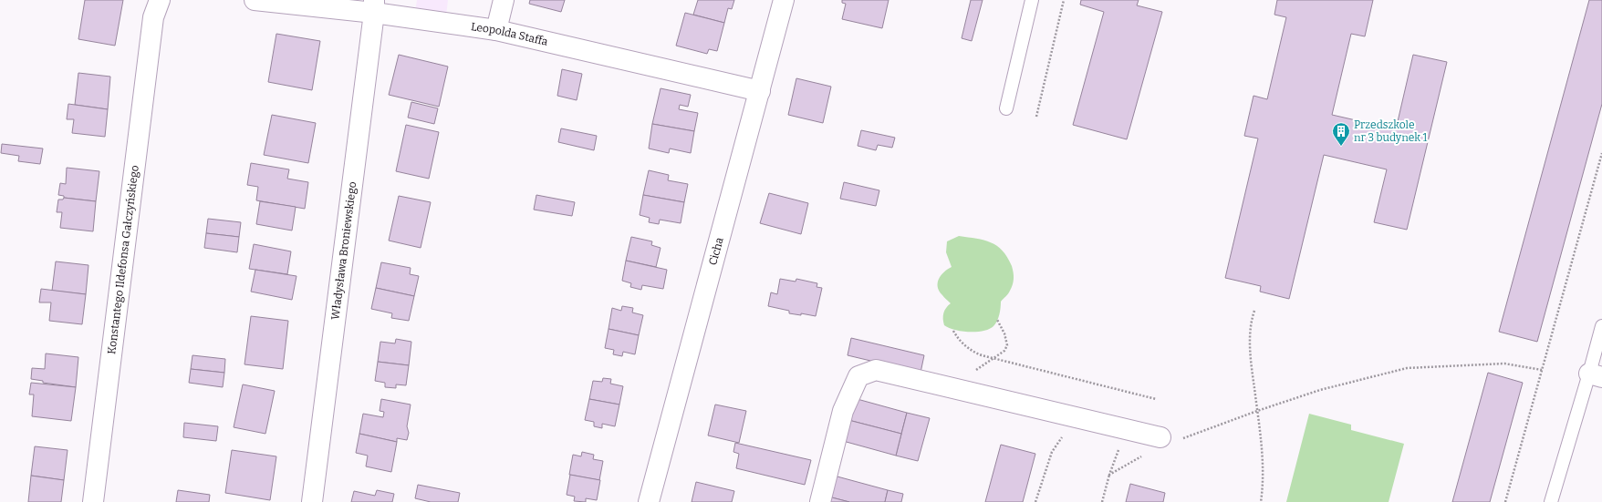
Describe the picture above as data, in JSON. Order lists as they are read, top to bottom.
{
  "streets": {
    "street": [
      "Leopolda Staffa",
      "Władysława Broniewskiego",
      "Cicha",
      "Konstantego Ildefonsa Gałczyńskiego"
    ]
  },
  "crossings": [
    ["Leopolda Staffa", "Władysława Broniewskiego"],
    ["Leopolda Staffa", "Cicha"]
  ],
  "places": {
    "building": ["Przedszkole nr 3 budynek 1"]
  }
}
